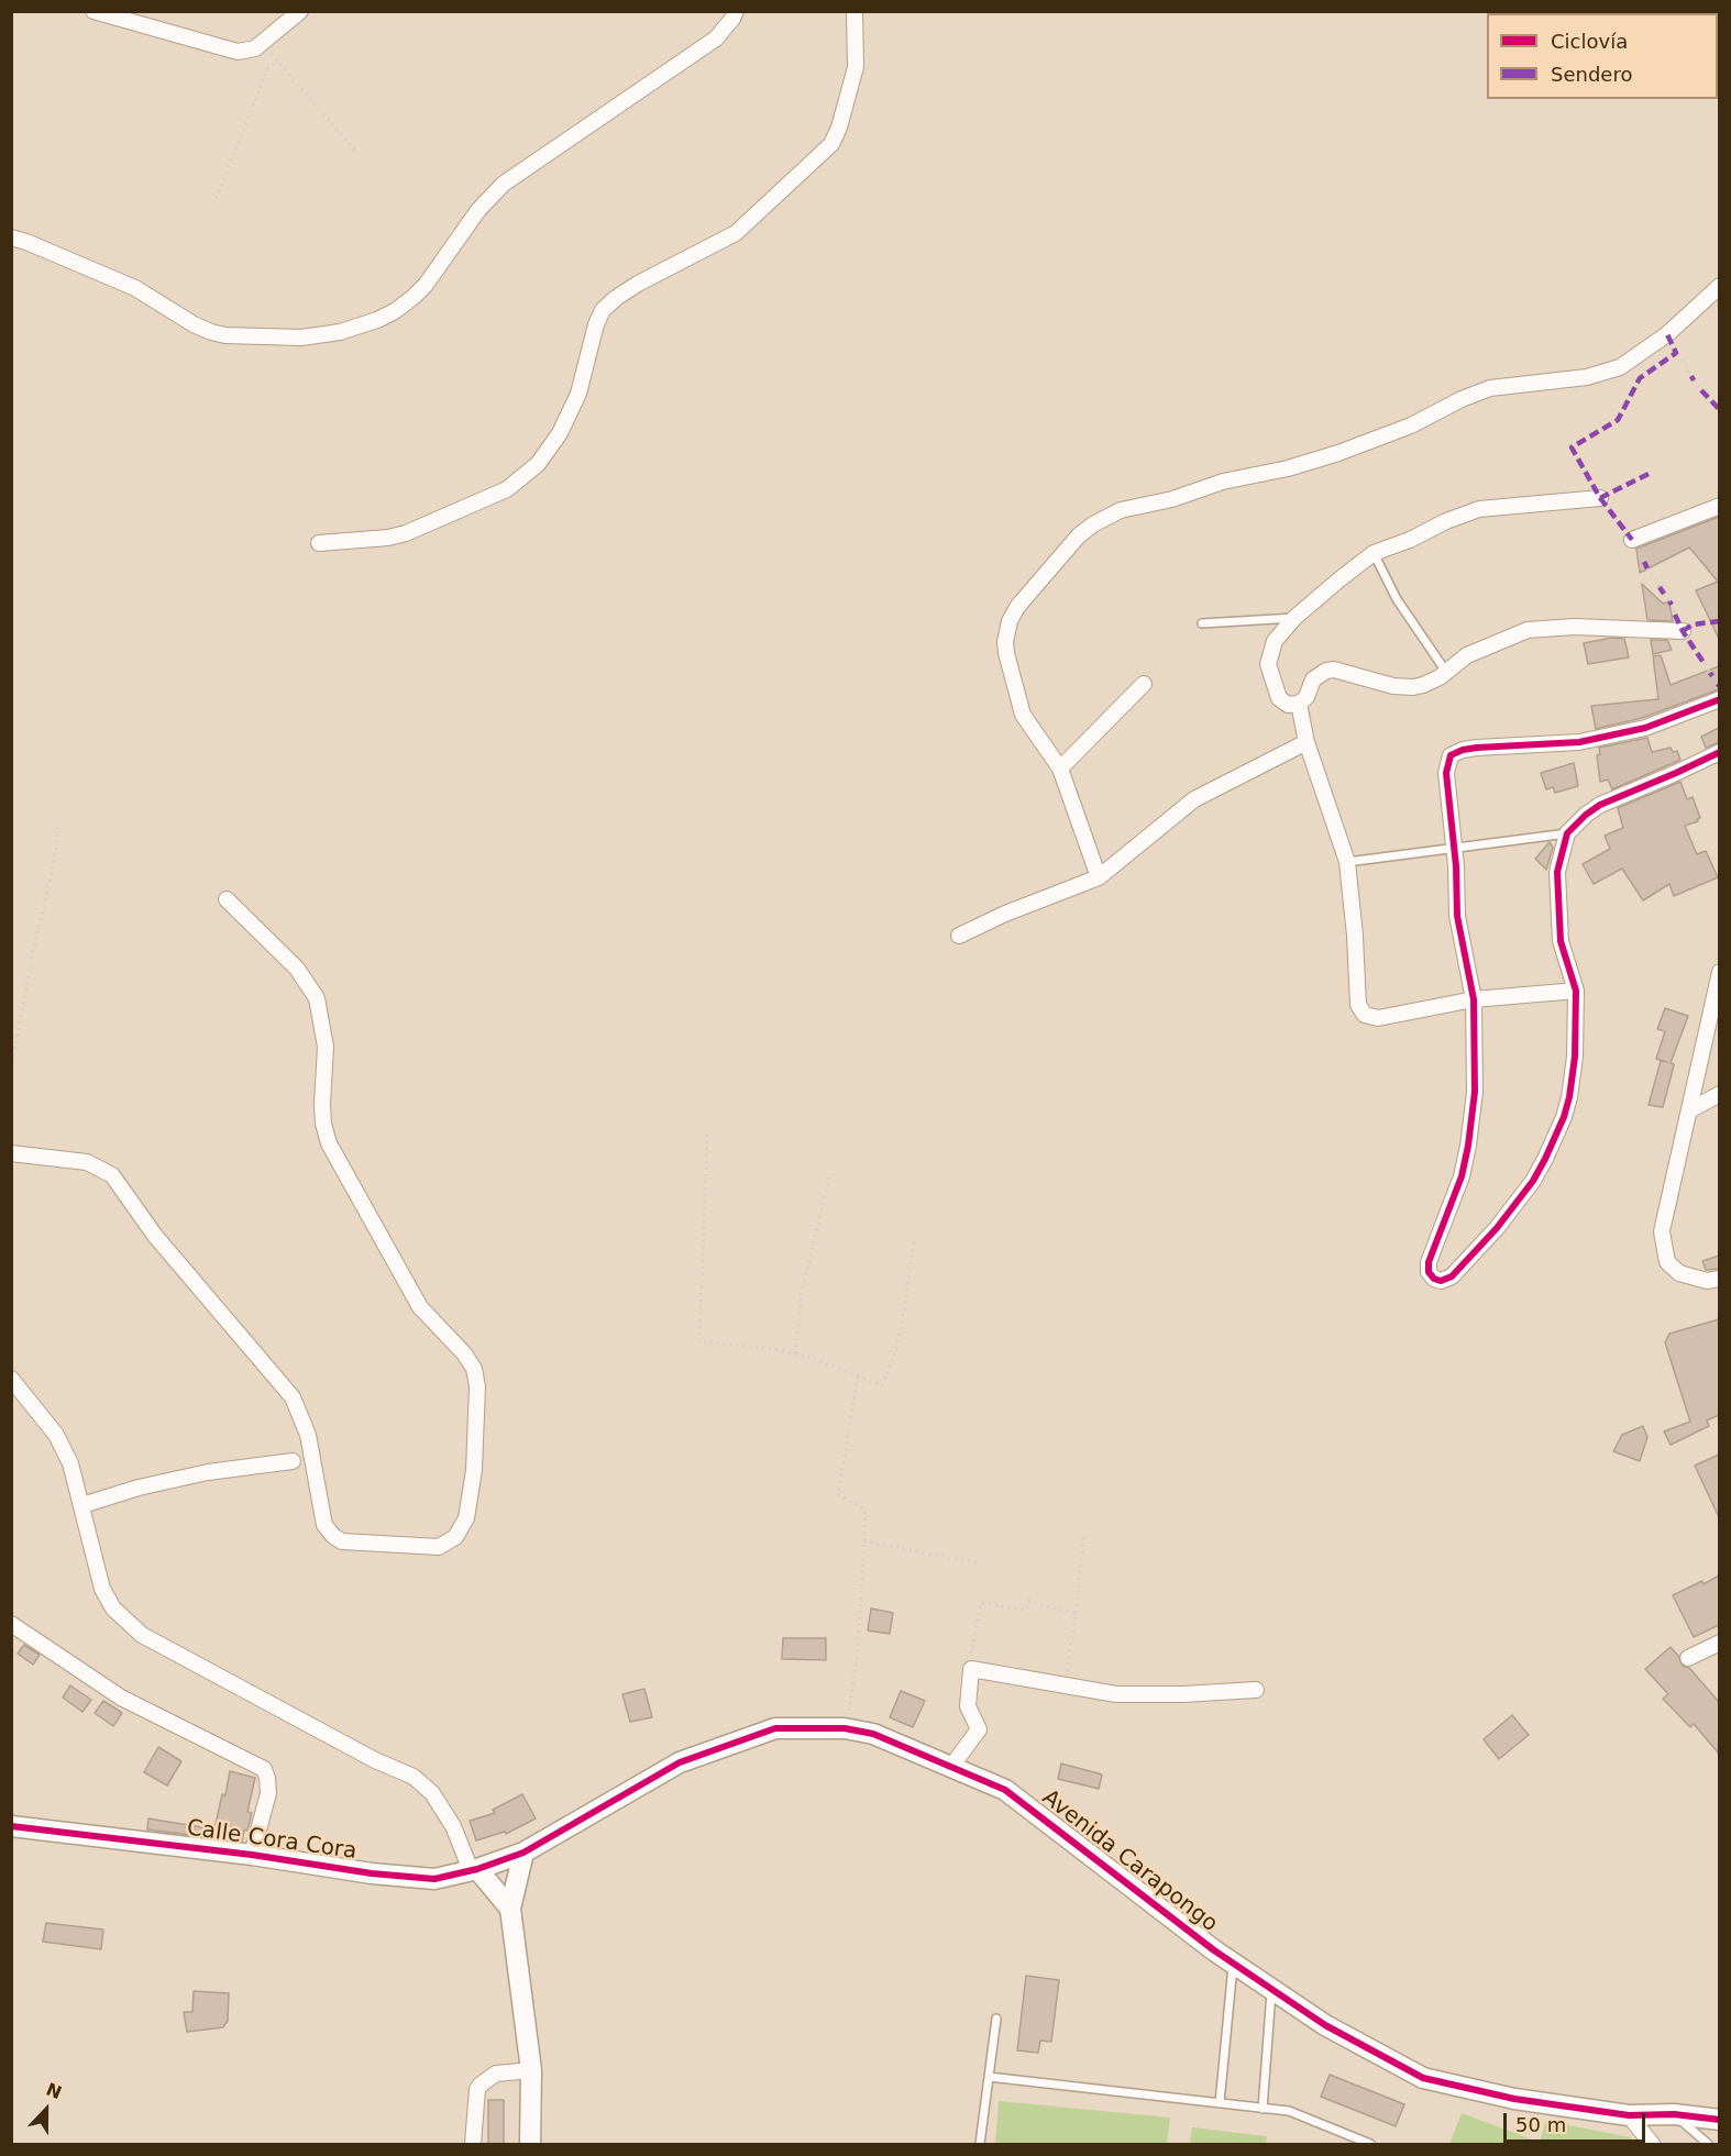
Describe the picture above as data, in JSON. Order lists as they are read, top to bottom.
{
  "streets": {
    "street": ["Calle Cora Cora", "Avenida Carapongo"]
  },
  "crossings": [
    ["Calle Cora Cora", "Avenida Carapongo"]
  ],
  "legend": ["Ciclovía", "Sendero"],
  "scale_bar": "50 m",
  "north": "top"
}
